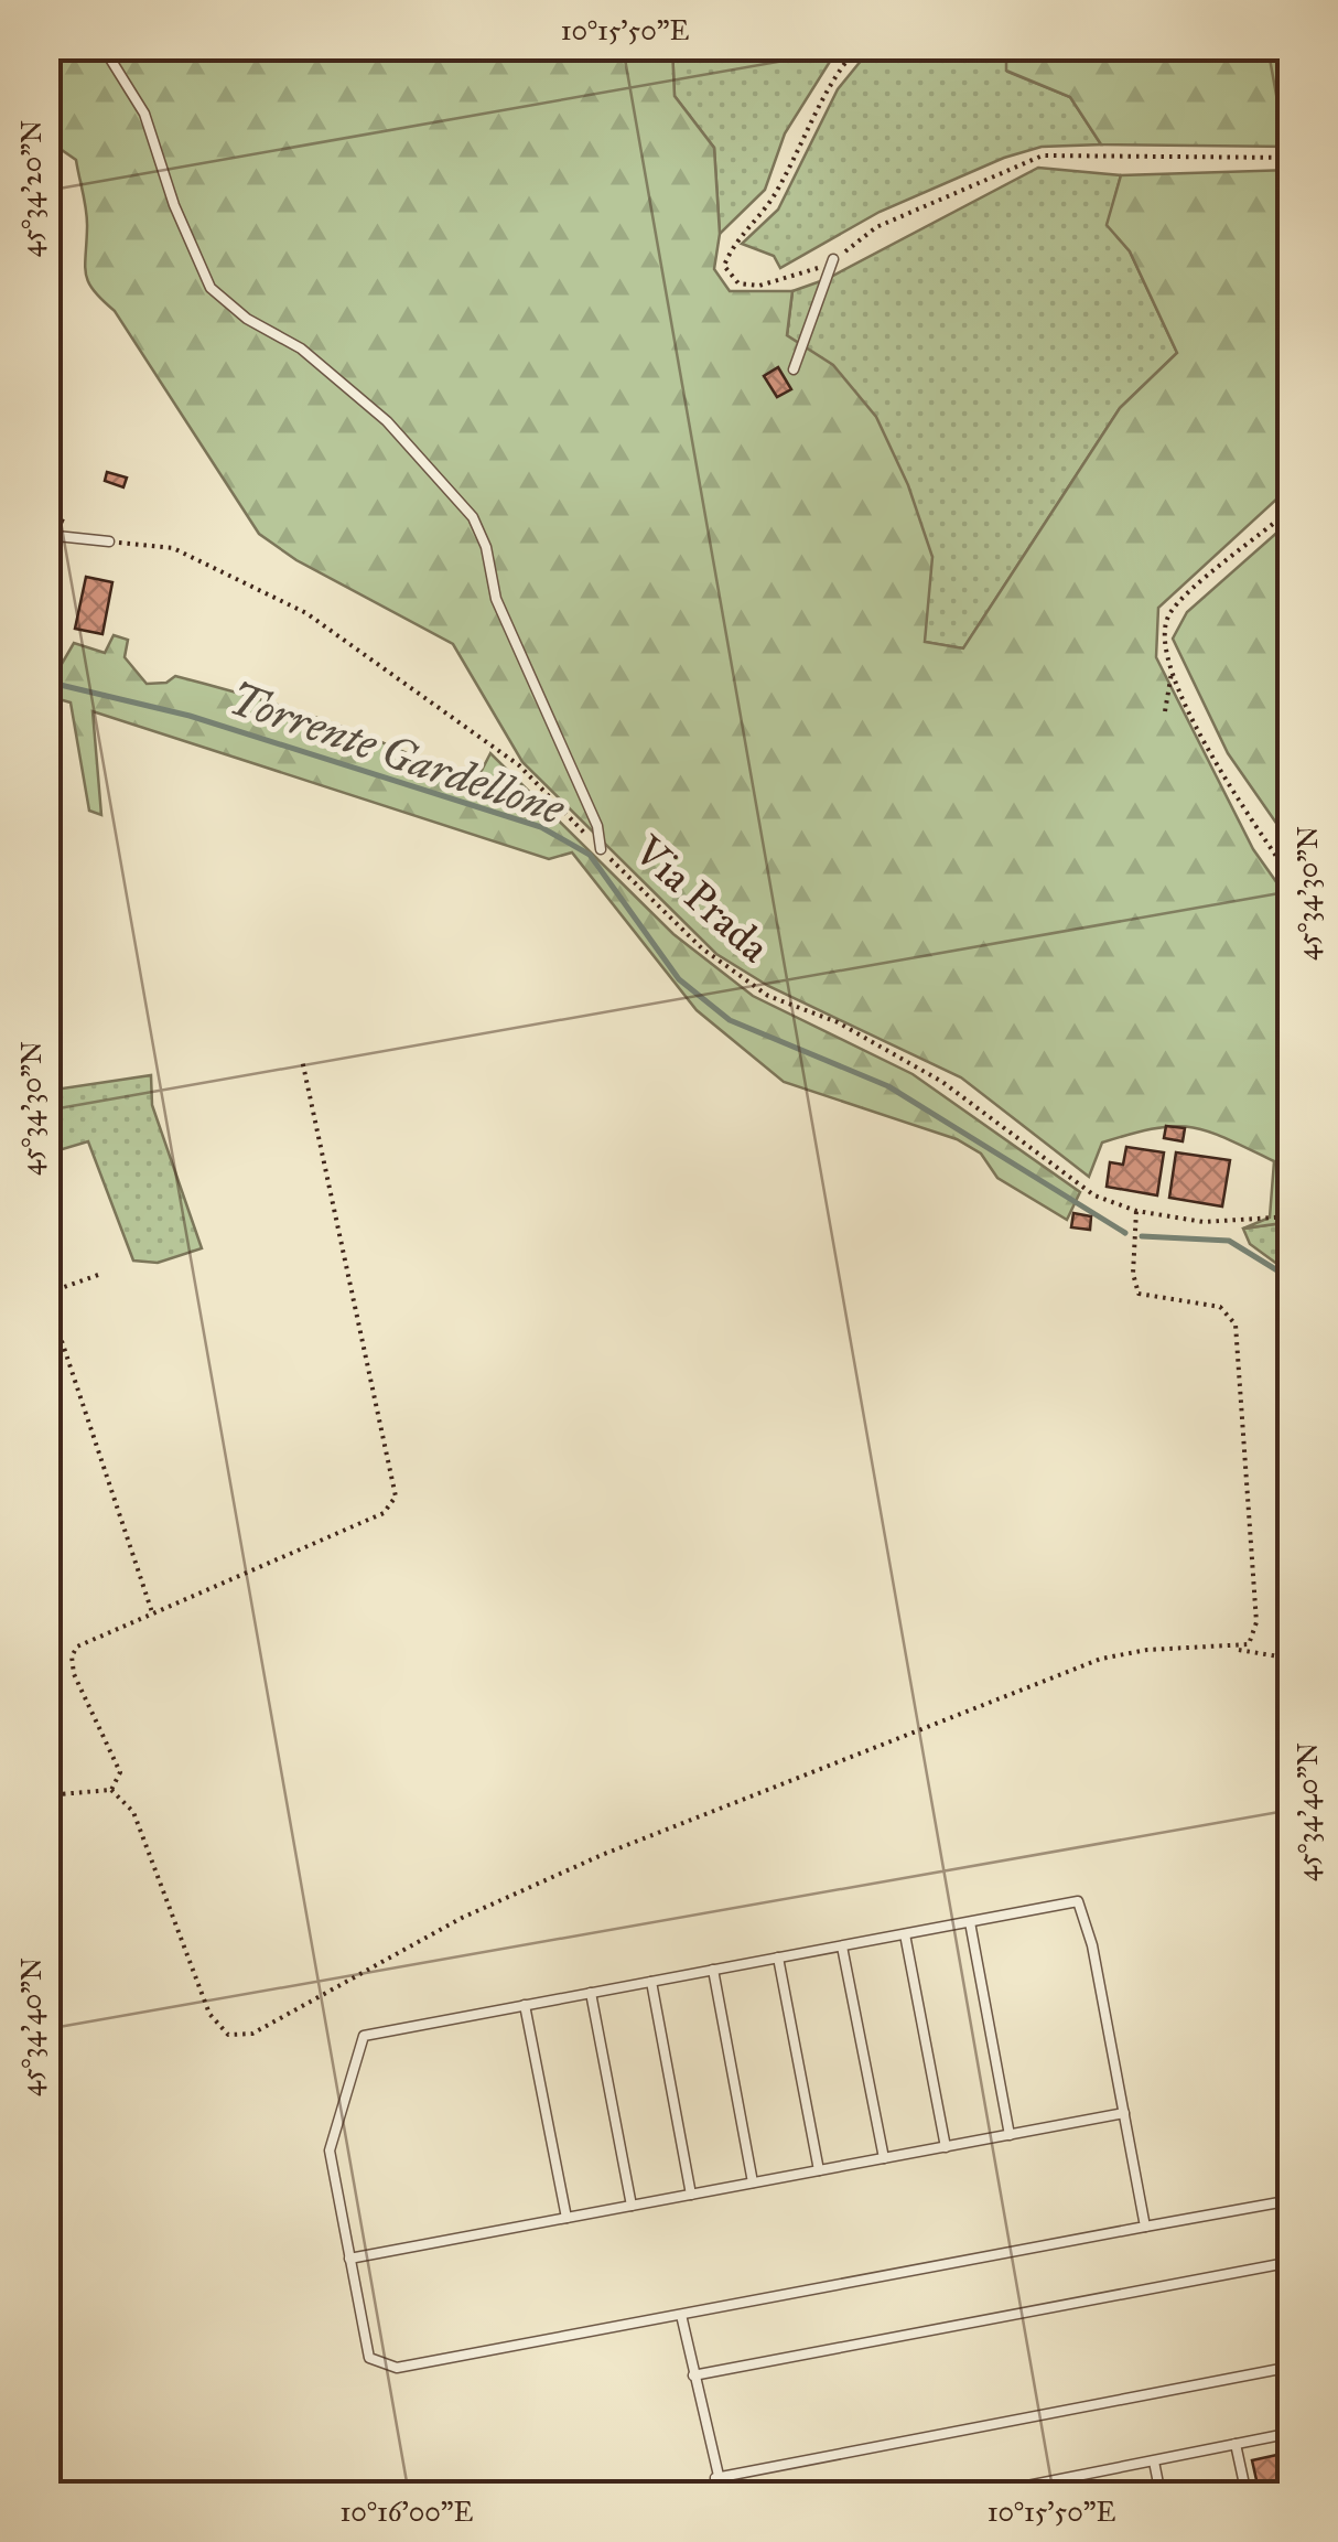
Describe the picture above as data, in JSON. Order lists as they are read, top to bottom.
{
  "streets": {
    "path": ["Via Prada"]
  },
  "water": ["Torrente Gardellone"],
  "coordinates": [
    "10°15'50\"E",
    "45°34'20\"N",
    "45°34'30\"N",
    "45°34'40\"N",
    "10°16'00\"E"
  ]
}
